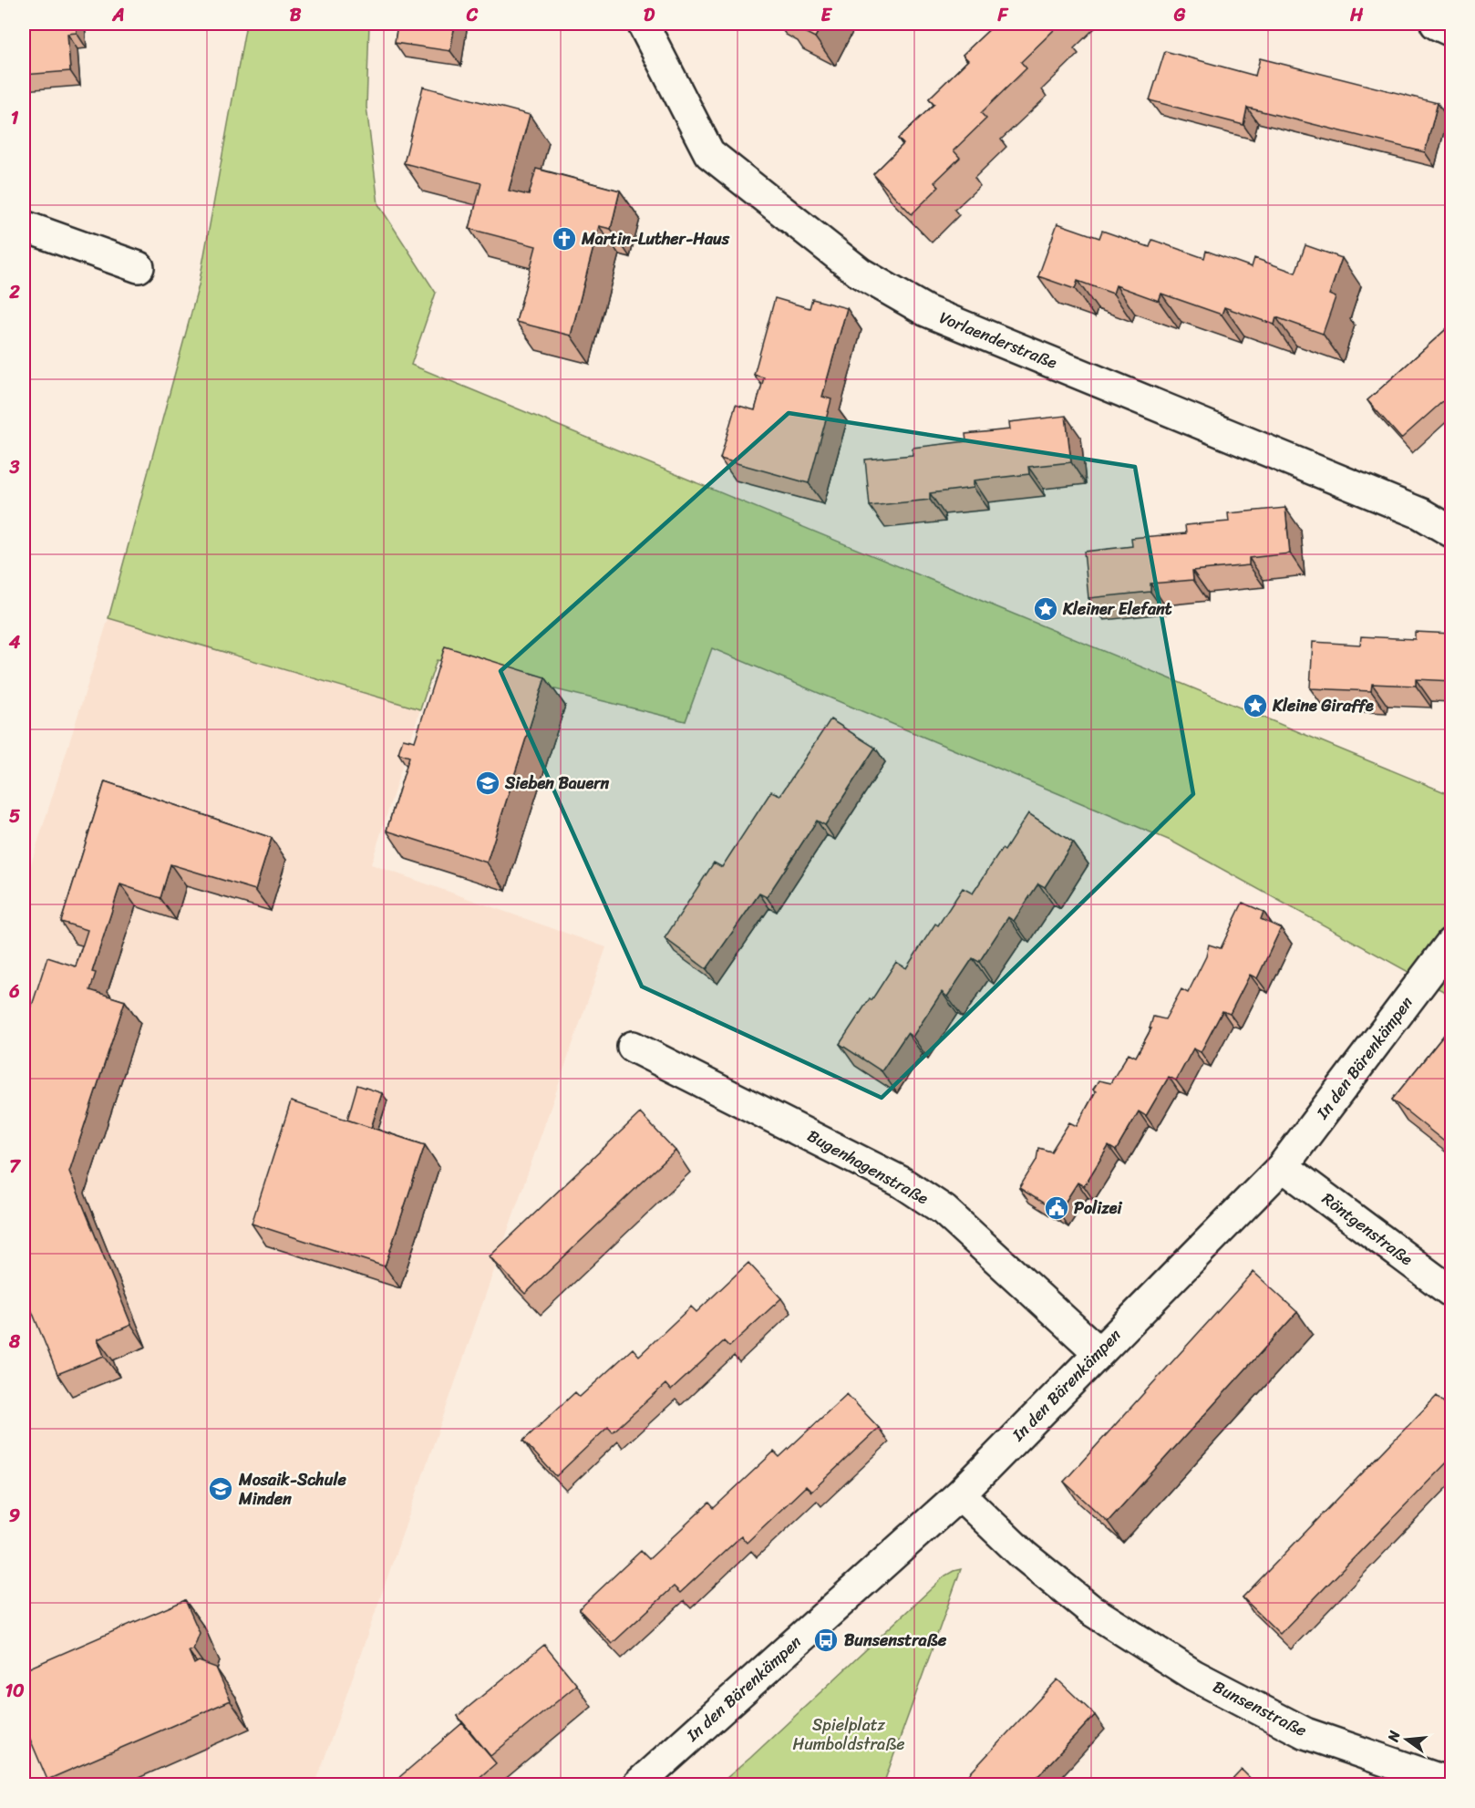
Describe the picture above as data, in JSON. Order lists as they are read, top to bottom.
{
  "streets": {
    "street": [
      "Vorlaenderstraße",
      "In den Bärenkämpen",
      "Bugenhagenstraße",
      "Röntgenstraße",
      "Bunsenstraße"
    ]
  },
  "crossings": [
    ["In den Bärenkämpen", "Bugenhagenstraße"],
    ["In den Bärenkämpen", "Röntgenstraße"],
    ["In den Bärenkämpen", "Bunsenstraße"]
  ],
  "parks": ["Spielplatz Humboldstraße"],
  "places": {
    "church": ["Martin-Luther-Haus"],
    "place": ["Kleiner Elefant", "Kleine Giraffe"],
    "school or university": ["Sieben Bauern", "Mosaik-Schule Minden"],
    "public building": ["Polizei"],
    "bus stop": ["Bunsenstraße"]
  },
  "north": "left",
  "grid": {
    "columns": [
      "A",
      "B",
      "C",
      "D",
      "E",
      "F",
      "G",
      "H"
    ],
    "rows": [
      "1",
      "2",
      "3",
      "4",
      "5",
      "6",
      "7",
      "8",
      "9",
      "10"
    ]
  }
}
